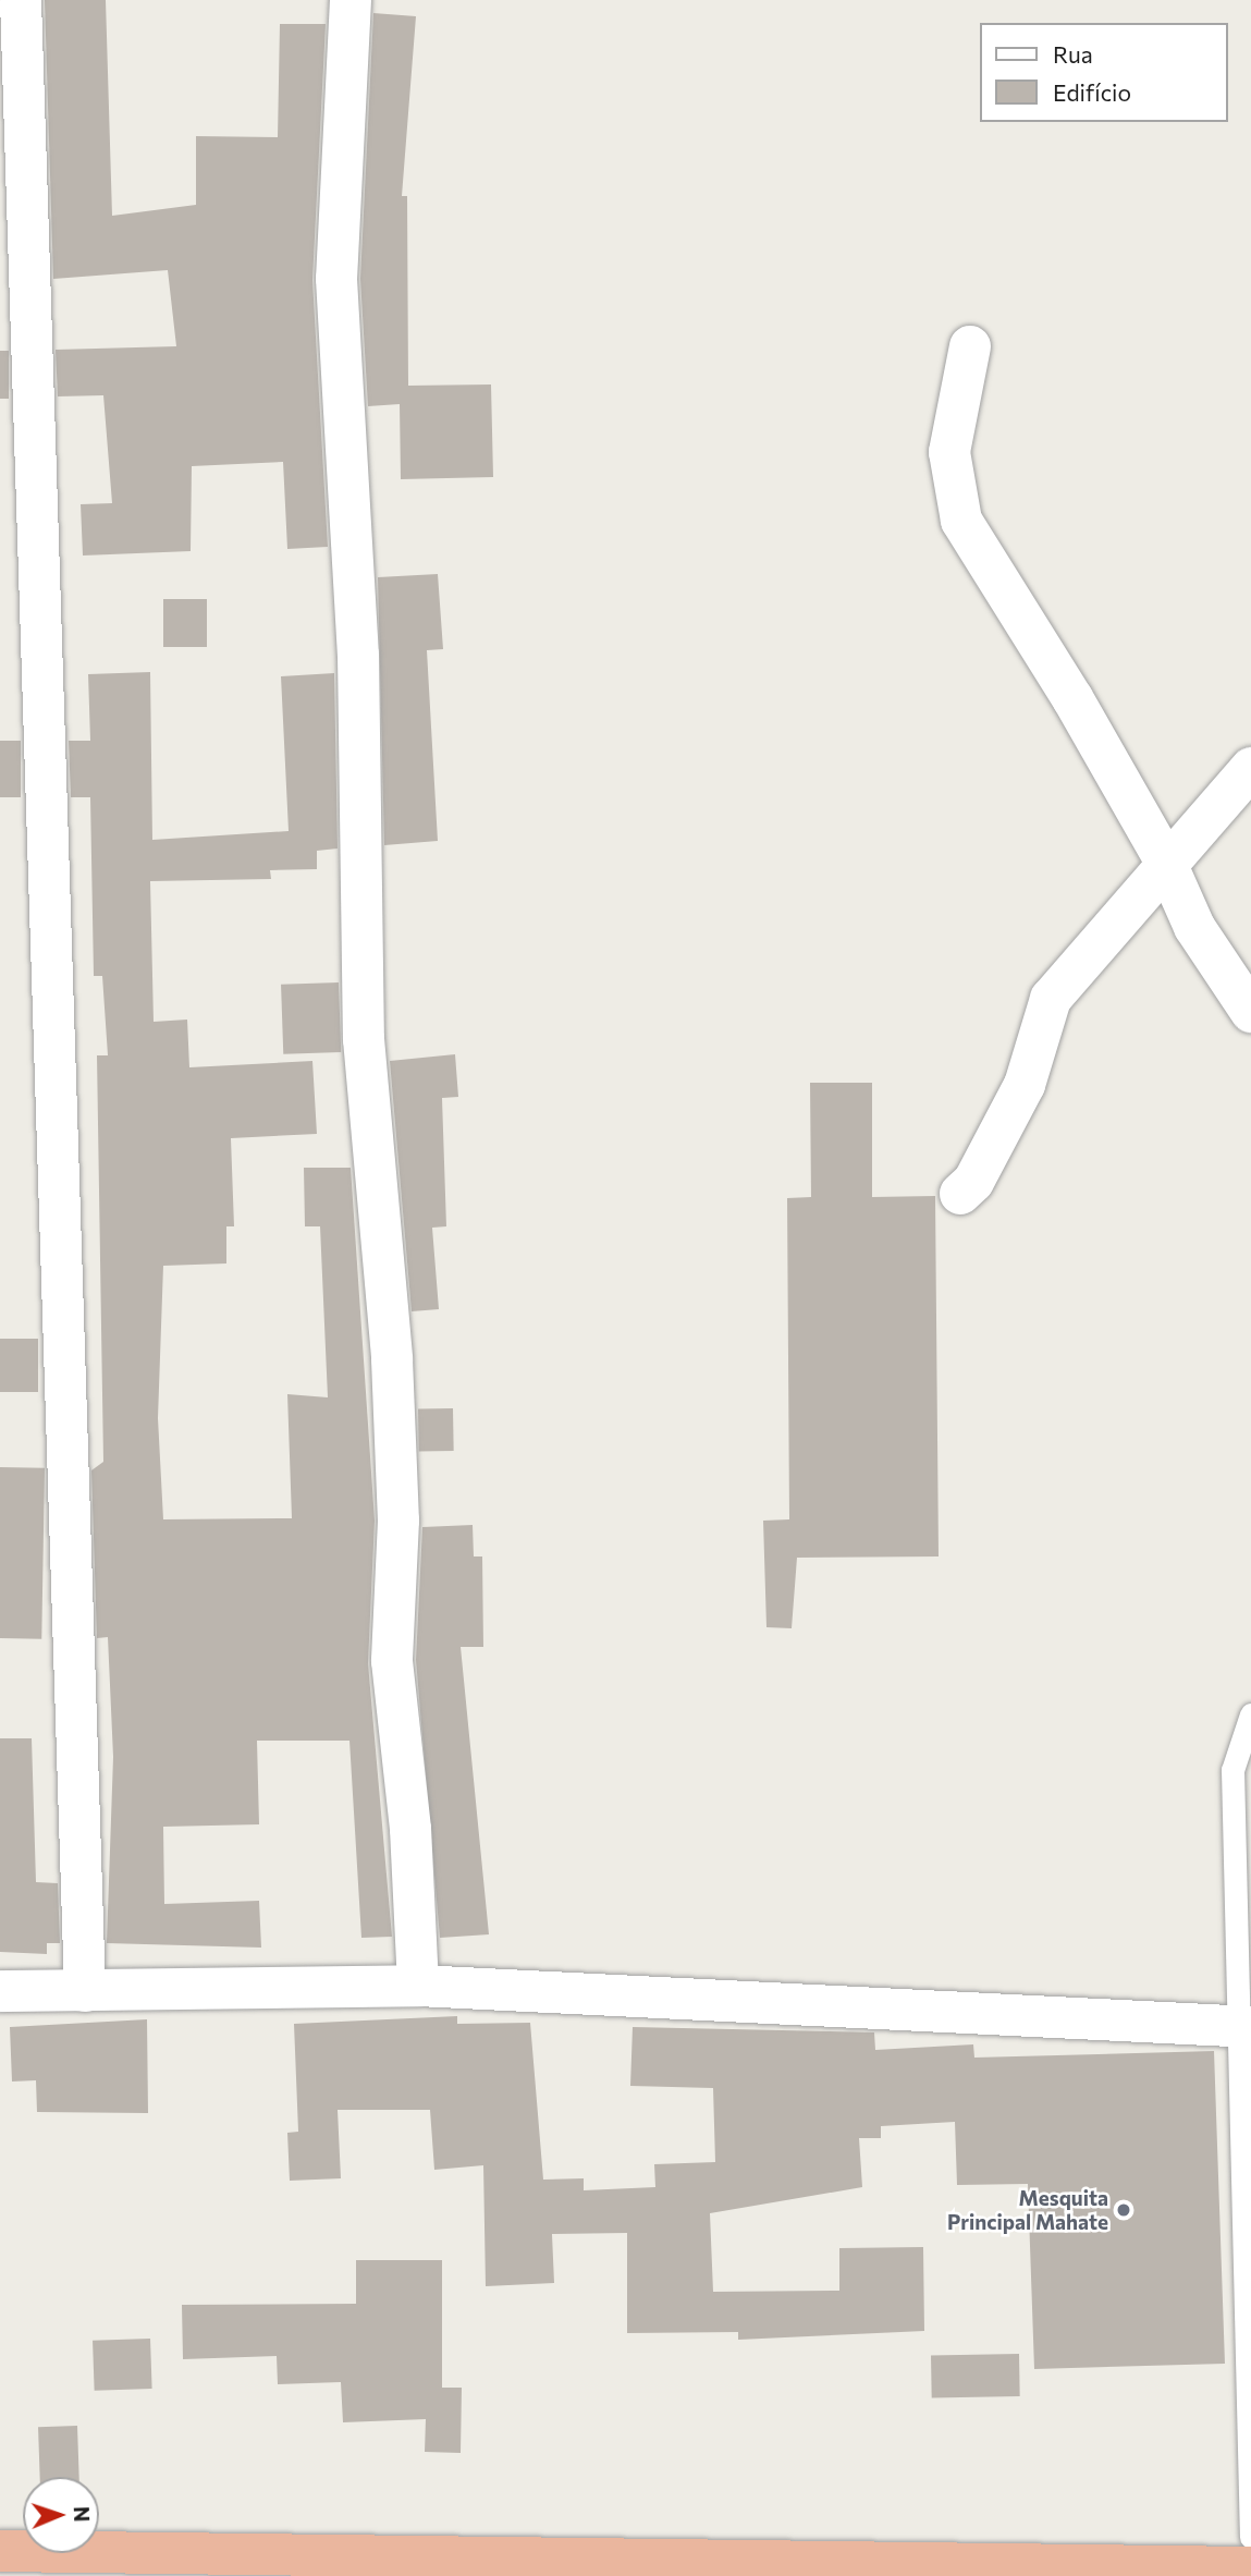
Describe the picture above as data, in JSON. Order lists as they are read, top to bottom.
{
  "places": ["Mesquita Principal Mahate"],
  "legend": ["Rua", "Edifício"],
  "north": "right"
}
